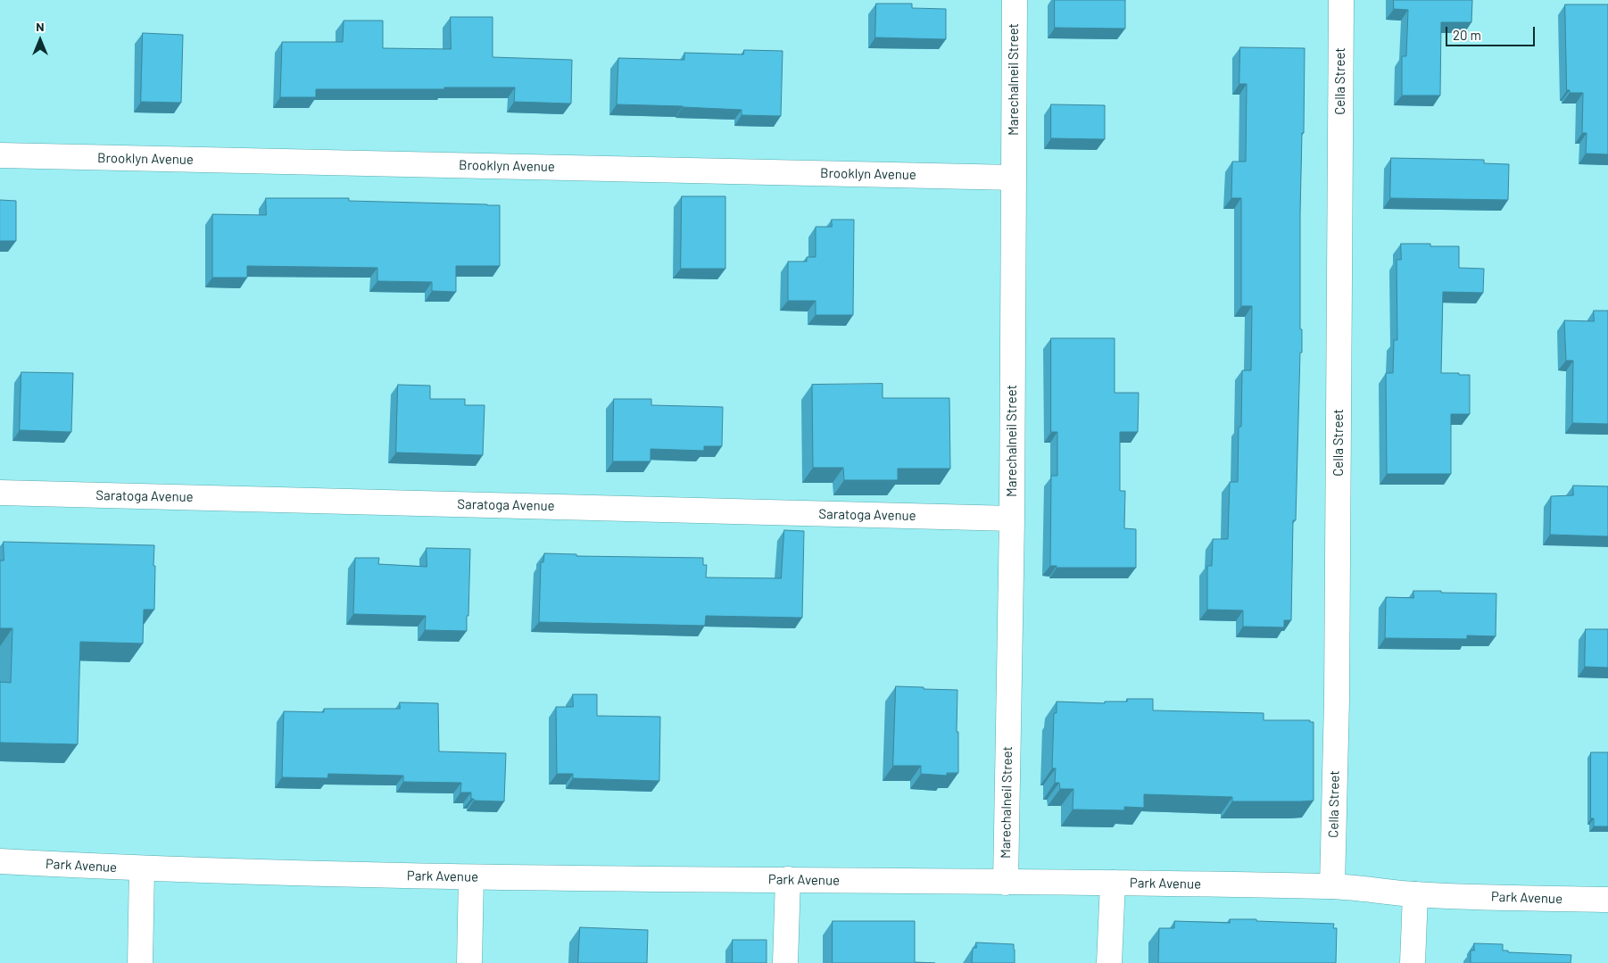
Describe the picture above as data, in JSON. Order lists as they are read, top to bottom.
{
  "streets": {
    "street": [
      "Marechalneil Street",
      "Cella Street",
      "Brooklyn Avenue",
      "Saratoga Avenue",
      "Park Avenue"
    ]
  },
  "crossings": [
    ["Marechalneil Street", "Brooklyn Avenue"],
    ["Marechalneil Street", "Saratoga Avenue"],
    ["Marechalneil Street", "Park Avenue"],
    ["Cella Street", "Park Avenue"]
  ],
  "scale_bar": "20 m",
  "north": "top"
}
